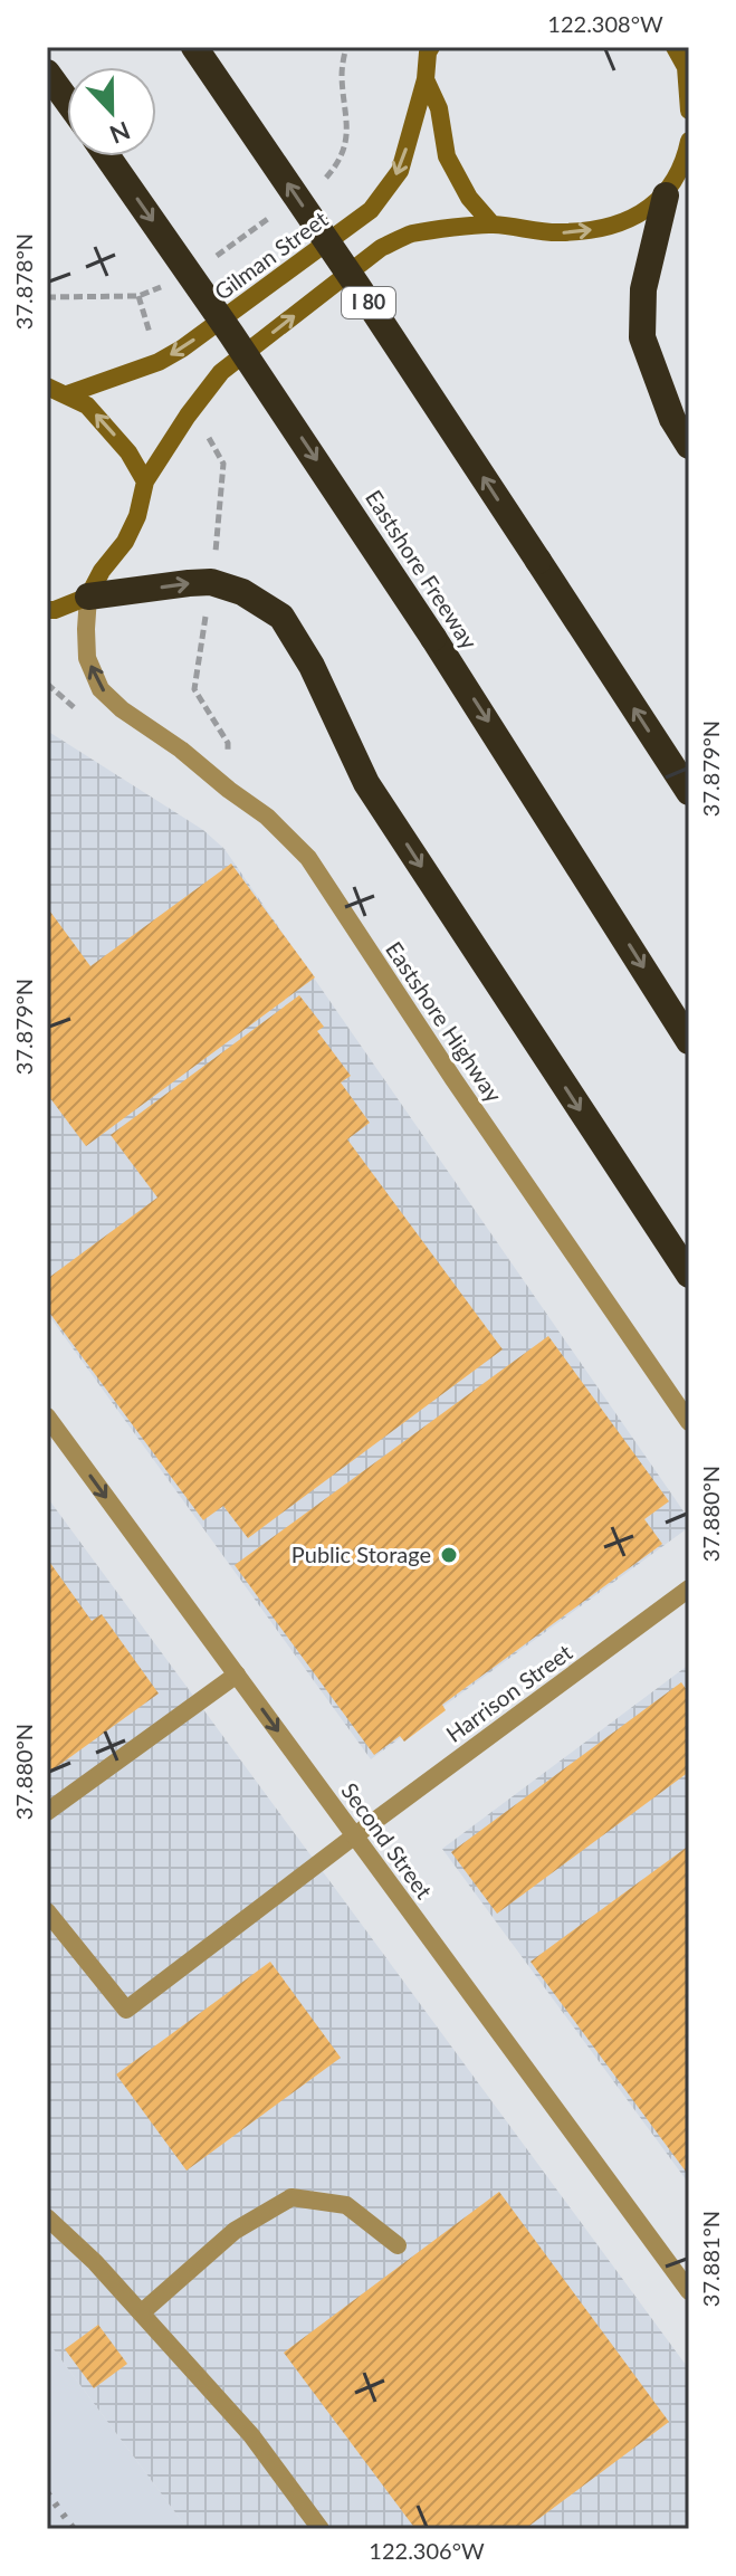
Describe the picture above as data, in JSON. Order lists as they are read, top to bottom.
{
  "streets": {
    "highway": ["I 80", "Eastshore Freeway"],
    "main road": ["Gilman Street"],
    "street": ["Eastshore Highway", "Harrison Street", "Second Street"]
  },
  "crossings": [
    ["Harrison Street", "Second Street"]
  ],
  "one_way": ["Gilman Street", "Eastshore Highway", "Second Street"],
  "places": ["Public Storage"],
  "north": "bottom",
  "coordinates": [
    "122.308°W",
    "37.878°N",
    "37.879°N",
    "37.880°N",
    "37.881°N",
    "122.306°W"
  ]
}
